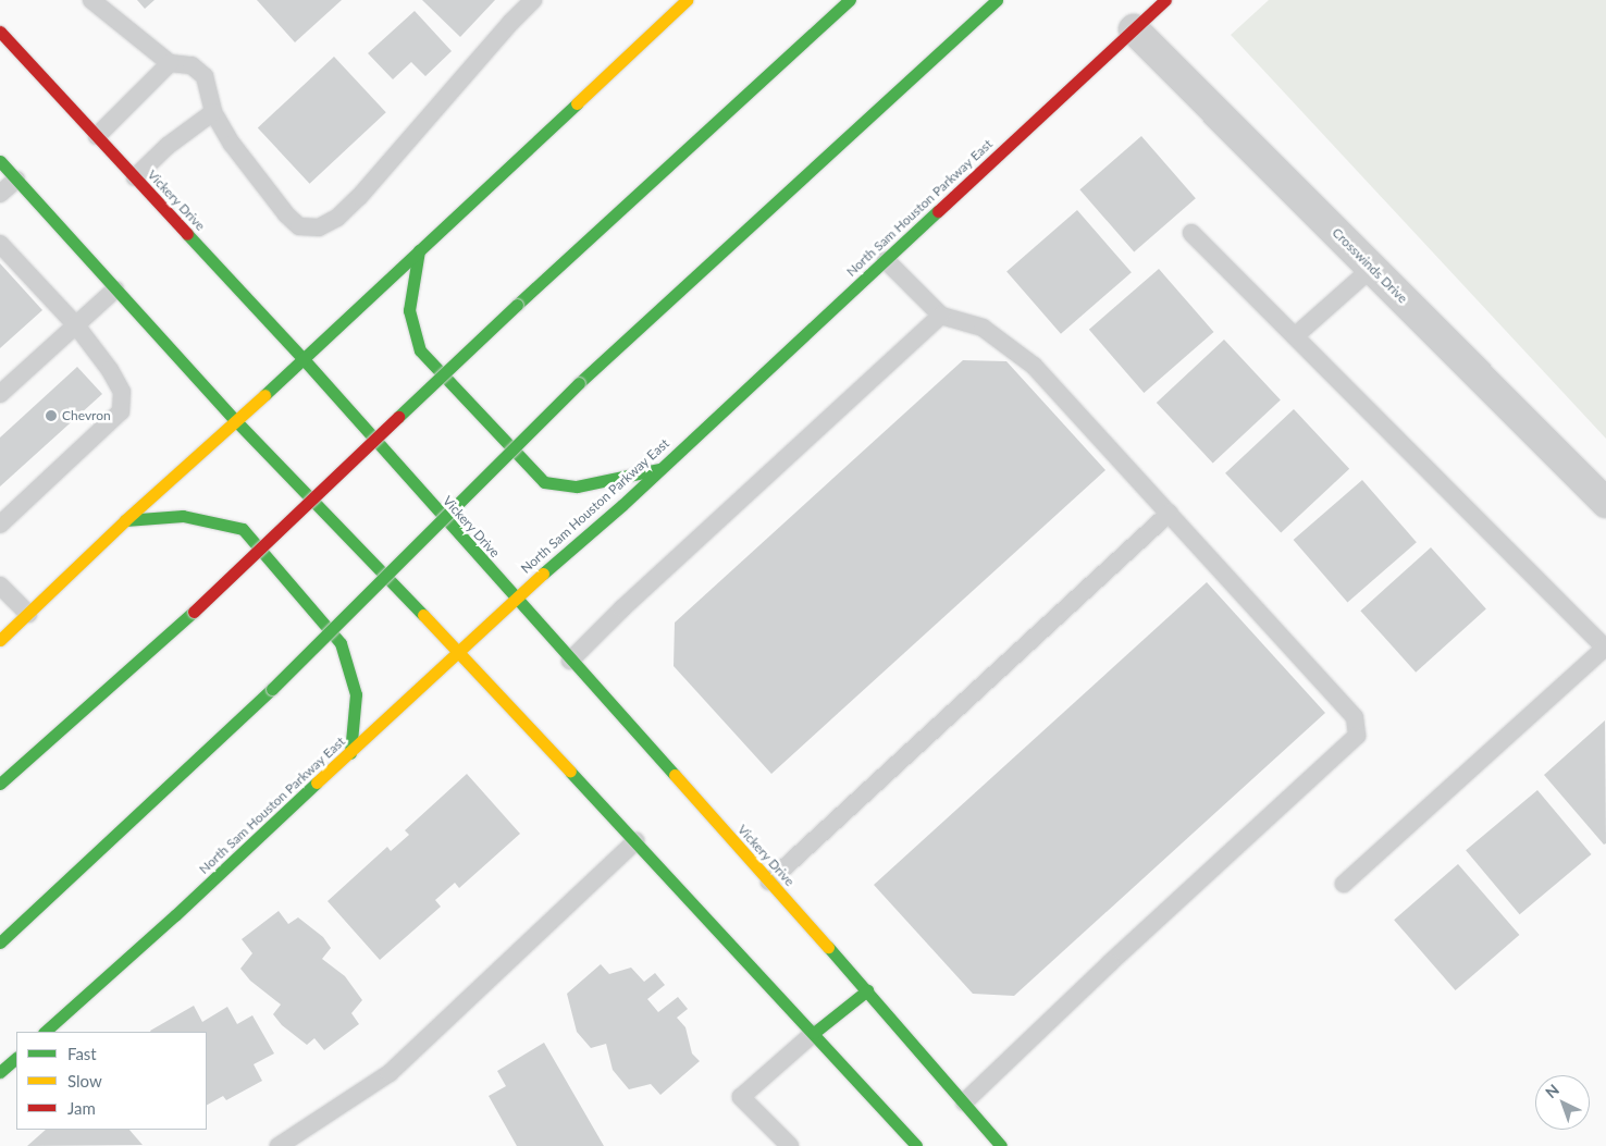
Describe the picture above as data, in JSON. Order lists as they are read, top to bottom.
{
  "streets": {
    "main road": ["Vickery Drive", "North Sam Houston Parkway East"],
    "street": ["Crosswinds Drive"]
  },
  "crossings": [
    ["Vickery Drive", "North Sam Houston Parkway East"],
    ["North Sam Houston Parkway East", "Crosswinds Drive"]
  ],
  "places": ["Chevron"],
  "legend": ["Fast", "Slow", "Jam"],
  "north": "top left"
}
